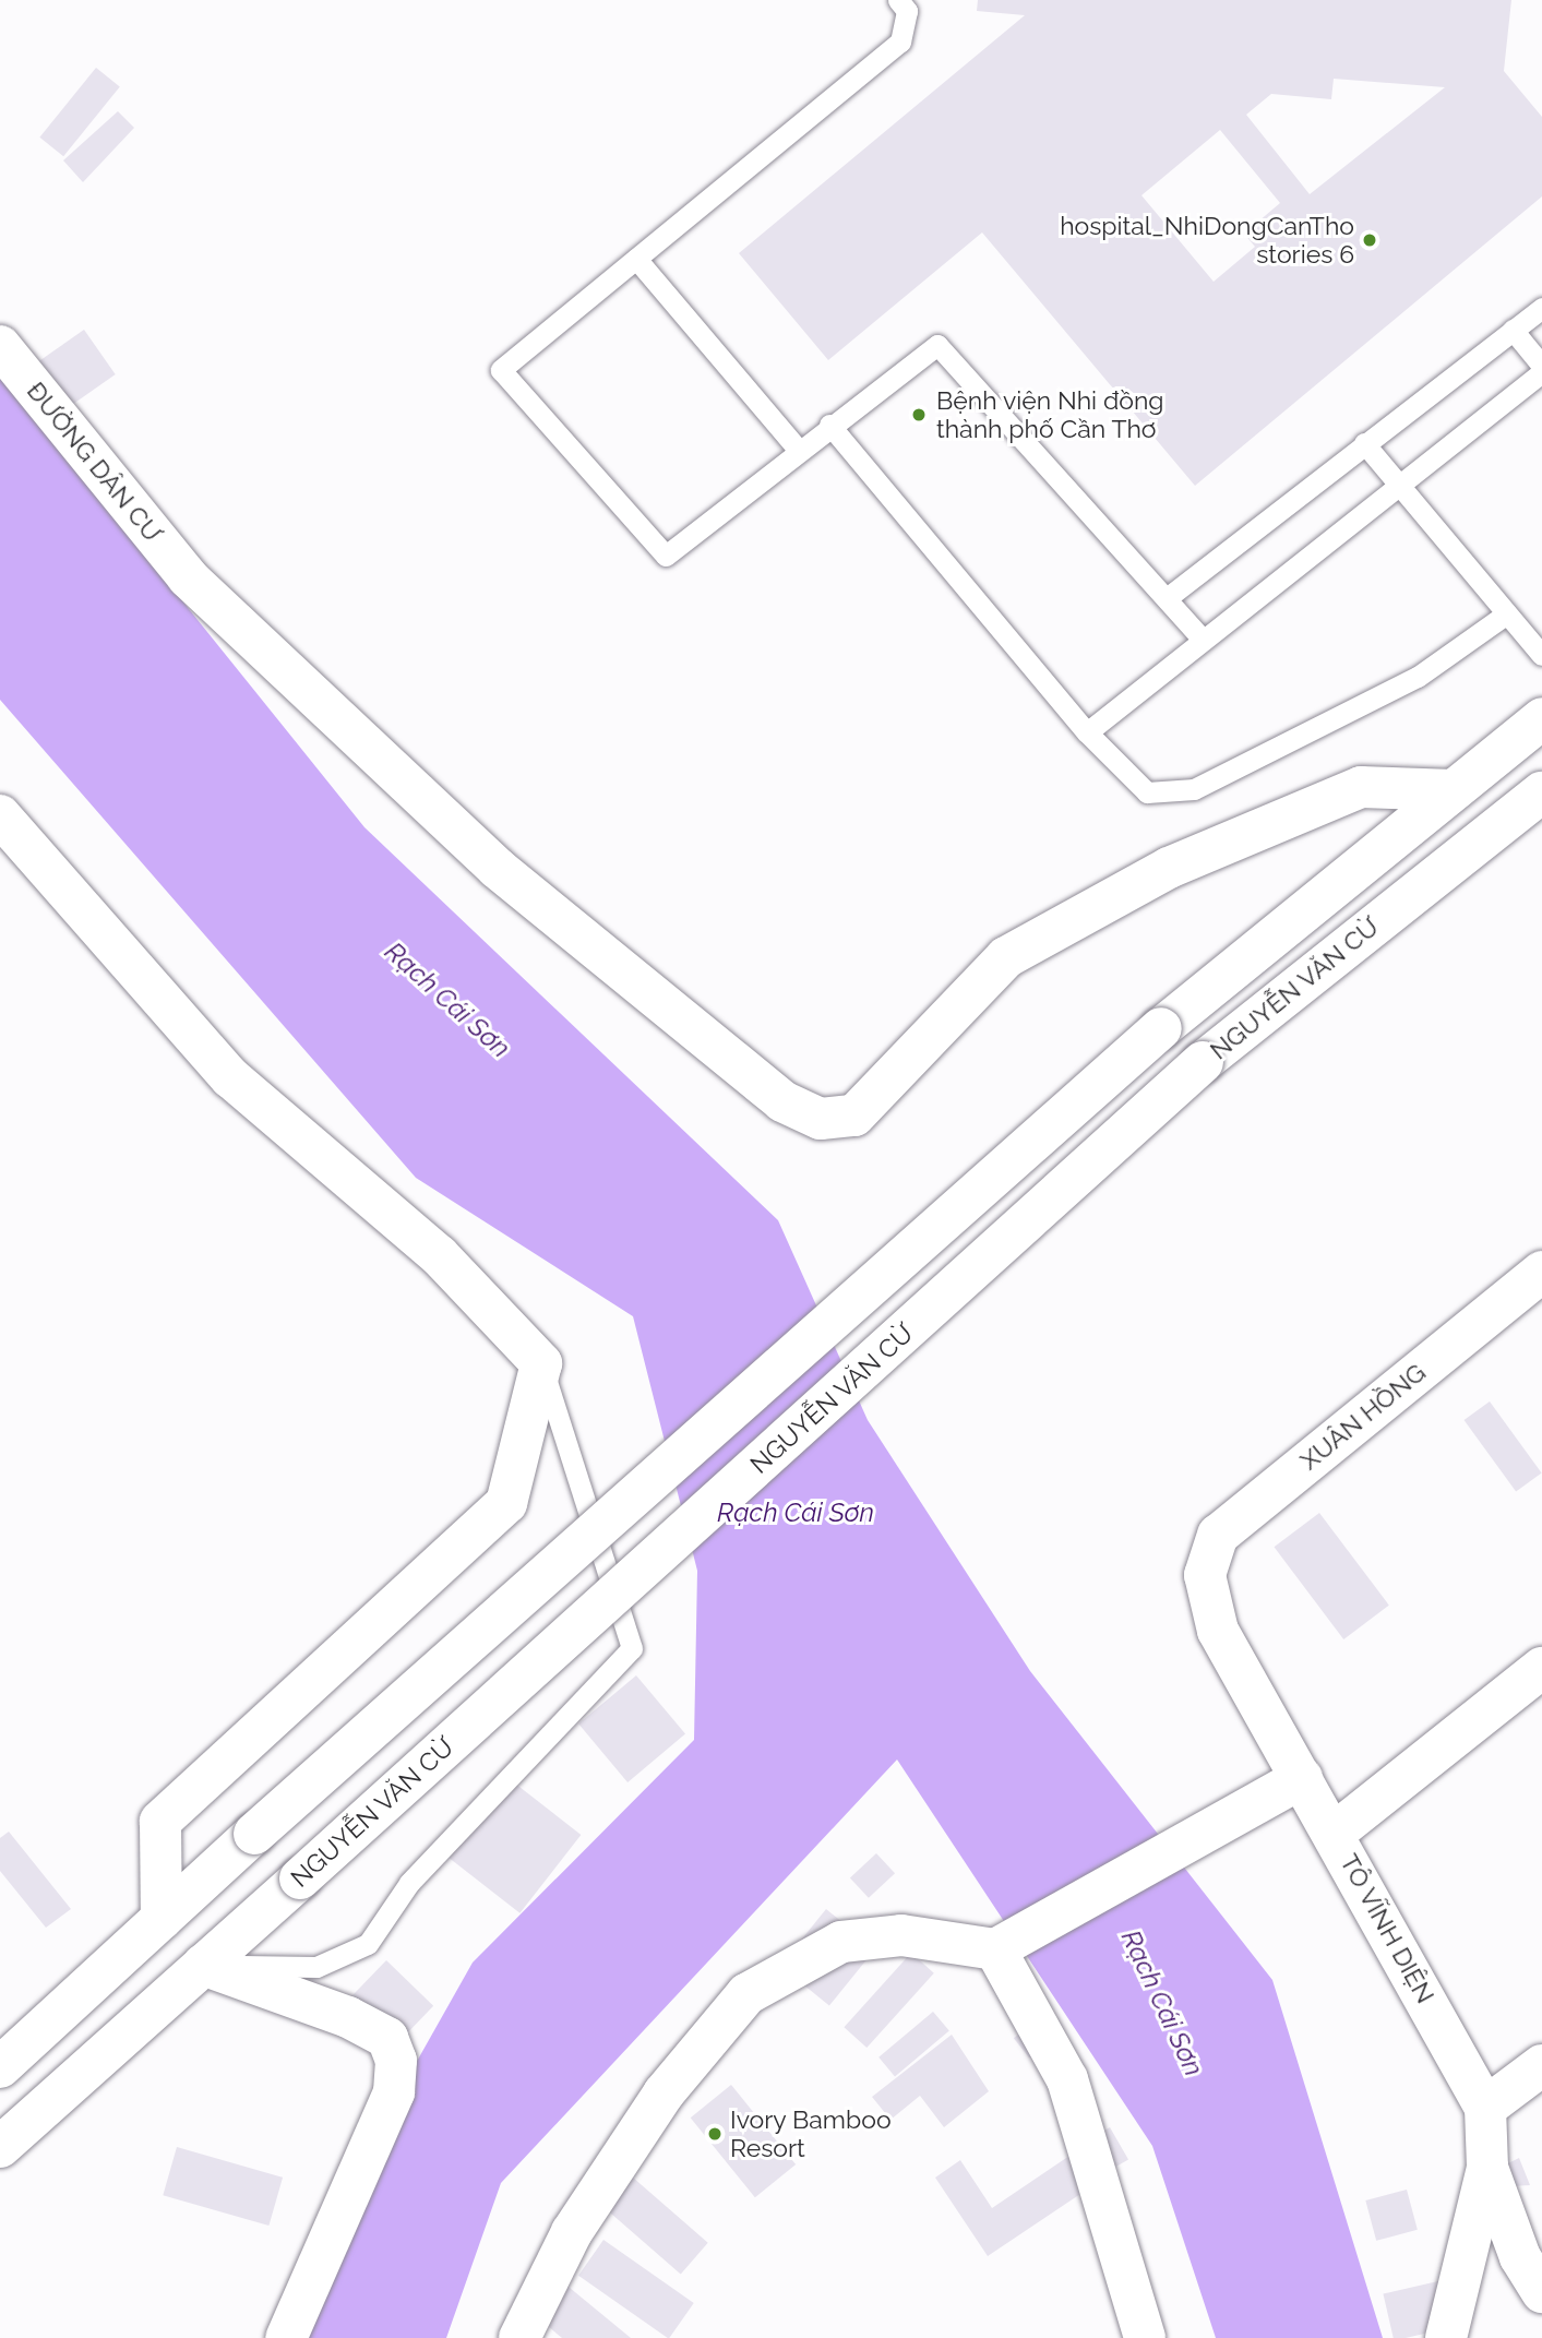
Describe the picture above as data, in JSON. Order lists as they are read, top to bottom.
{
  "streets": {
    "street": [
      "ĐƯỜNG DÂN CƯ",
      "NGUYỄN VĂN CỪ",
      "XUÂN HỒNG",
      "TÔ VĨNH DIỆN"
    ]
  },
  "crossings": [
    ["XUÂN HỒNG", "TÔ VĨNH DIỆN"]
  ],
  "water": ["Rạch Cái Sơn"],
  "places": ["hospital_NhiDongCanTho stories 6", "Bệnh viện Nhi đồng thành phố Cần Thơ", "Ivory Bamboo Resort"]
}
